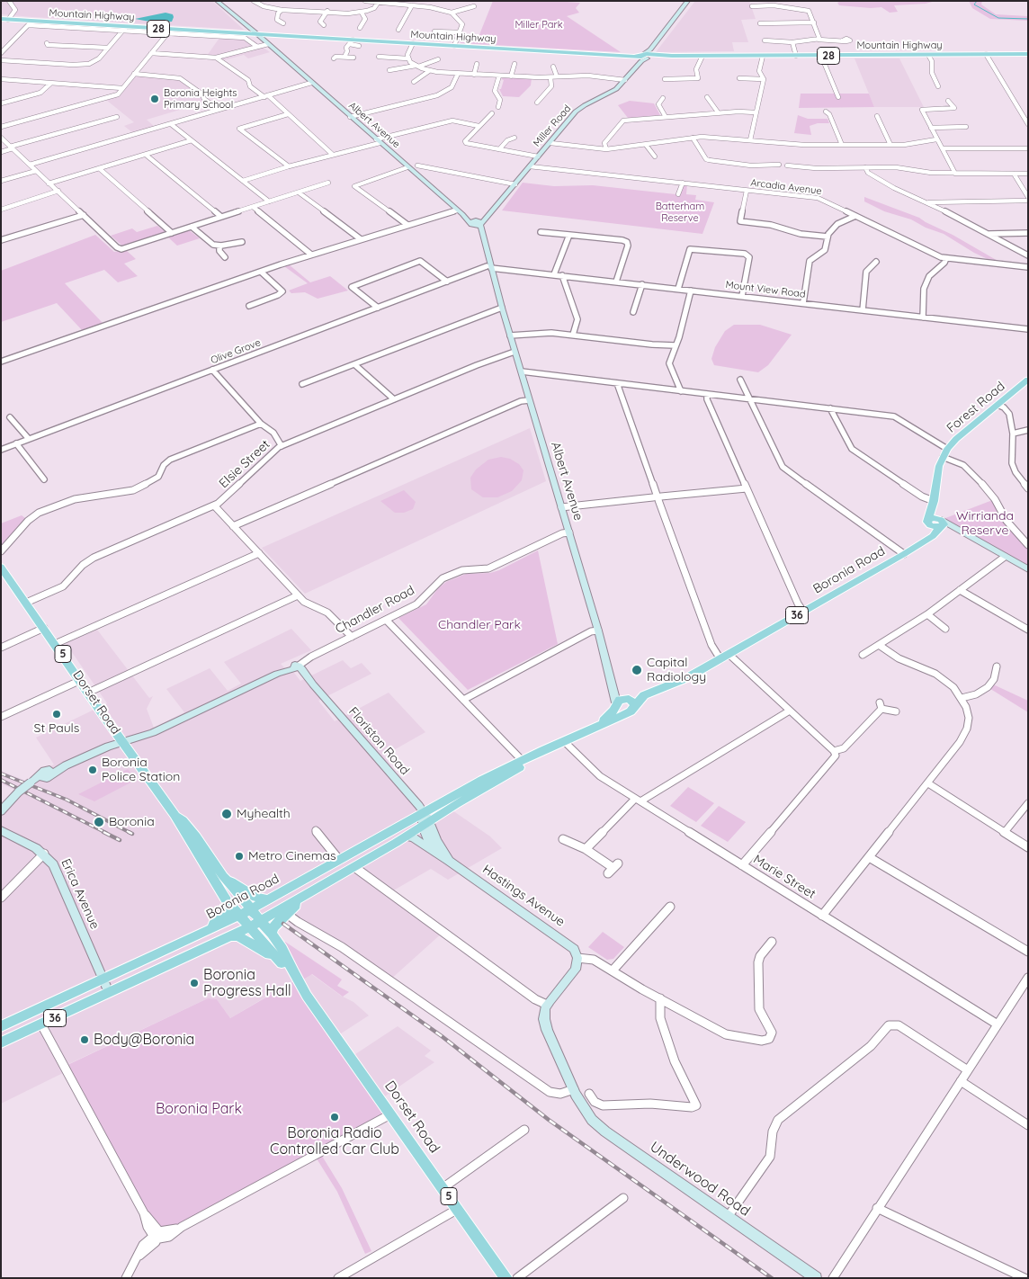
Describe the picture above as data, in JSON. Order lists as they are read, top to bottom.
{
  "streets": {
    "main road": [
      "Mountain Highway",
      "28",
      "Albert Avenue",
      "Miller Road",
      "Forest Road",
      "Boronia Road",
      "Chandler Road",
      "36",
      "5",
      "Dorset Road",
      "Floriston Road",
      "Erica Avenue",
      "Hastings Avenue",
      "Underwood Road"
    ],
    "street": [
      "Arcadia Avenue",
      "Mount View Road",
      "Olive Grove",
      "Elsie Street",
      "Marie Street"
    ]
  },
  "crossings": [
    ["Mountain Highway", "Albert Avenue"],
    ["Mountain Highway", "Miller Road"],
    ["Albert Avenue", "Miller Road"],
    ["Albert Avenue", "Mount View Road"],
    ["Albert Avenue", "Olive Grove"],
    ["Albert Avenue", "Elsie Street"],
    ["Albert Avenue", "Boronia Road"],
    ["Albert Avenue", "Chandler Road"],
    ["Miller Road", "Arcadia Avenue"],
    ["Mount View Road", "Olive Grove"],
    ["Elsie Street", "Dorset Road"],
    ["Boronia Road", "Dorset Road"],
    ["Boronia Road", "Floriston Road"],
    ["Boronia Road", "Marie Street"],
    ["Boronia Road", "Erica Avenue"],
    ["Boronia Road", "Hastings Avenue"],
    ["Chandler Road", "Dorset Road"],
    ["Chandler Road", "Floriston Road"]
  ],
  "parks": [
    "Miller Park",
    "Batterham Reserve",
    "Wirrianda Reserve",
    "Chandler Park",
    "Boronia Park"
  ],
  "places": [
    "Boronia Heights Primary School",
    "Capital Radiology",
    "St Pauls",
    "Boronia Police Station",
    "Myhealth",
    "Boronia",
    "Metro Cinemas",
    "Boronia Progress Hall",
    "Body@Boronia",
    "Boronia Radio Controlled Car Club"
  ]
}
